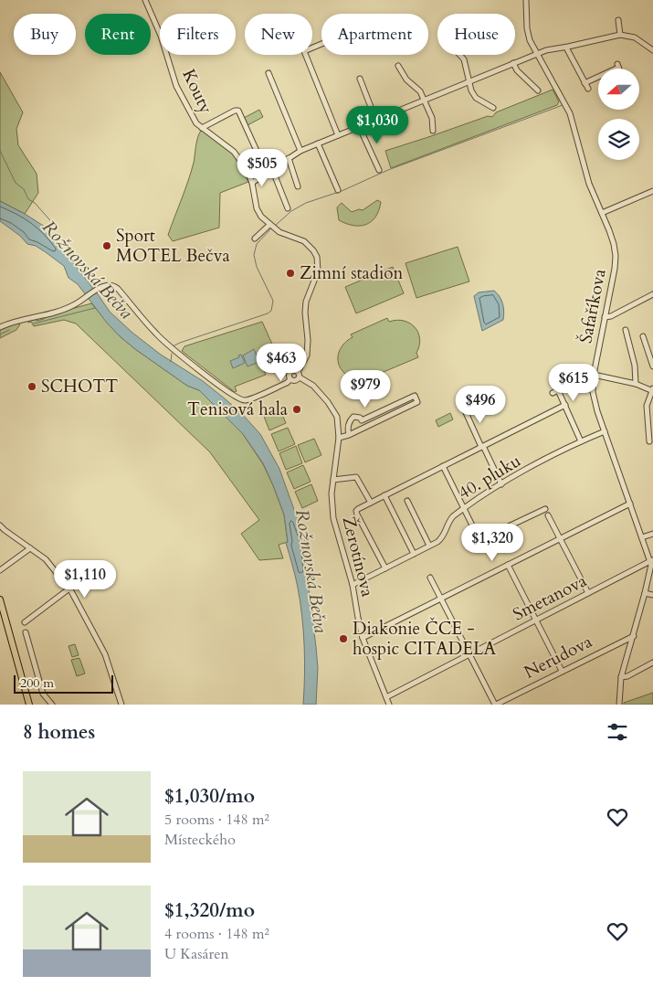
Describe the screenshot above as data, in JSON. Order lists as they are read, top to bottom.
{
  "streets": {
    "street": [
      "Kouty",
      "Šafaříkova",
      "40. pluku",
      "Žerotínova",
      "Smetanova",
      "Nerudova"
    ]
  },
  "crossings": [
    ["Kouty", "Žerotínova"],
    ["Šafaříkova", "40. pluku"],
    ["Šafaříkova", "Smetanova"],
    ["Šafaříkova", "Nerudova"],
    ["40. pluku", "Žerotínova"],
    ["Žerotínova", "Smetanova"]
  ],
  "water": ["Rožnovská Bečva"],
  "places": [
    "Sport MOTEL Bečva",
    "Zimní stadion",
    "SCHOTT",
    "Tenisová hala",
    "Diakonie ČCE - hospic CITADELA"
  ],
  "scale_bar": "200 m",
  "north": "left",
  "page": {
    "chip": [
      "Buy",
      "Rent",
      "Filters",
      "New",
      "Apartment",
      "House"
    ],
    "price": [
      "$1,030",
      "$505",
      "$463",
      "$615",
      "$979",
      "$496",
      "$1,320",
      "$1,110"
    ],
    "scale": "200 m",
    "heading": "8 homes",
    "list": [
      {
        "name": "$1,030/mo",
        "note": "5 rooms · 148 m² · Místeckého"
      },
      {
        "name": "$1,320/mo",
        "note": "4 rooms · 148 m² · U Kasáren"
      }
    ]
  }
}
